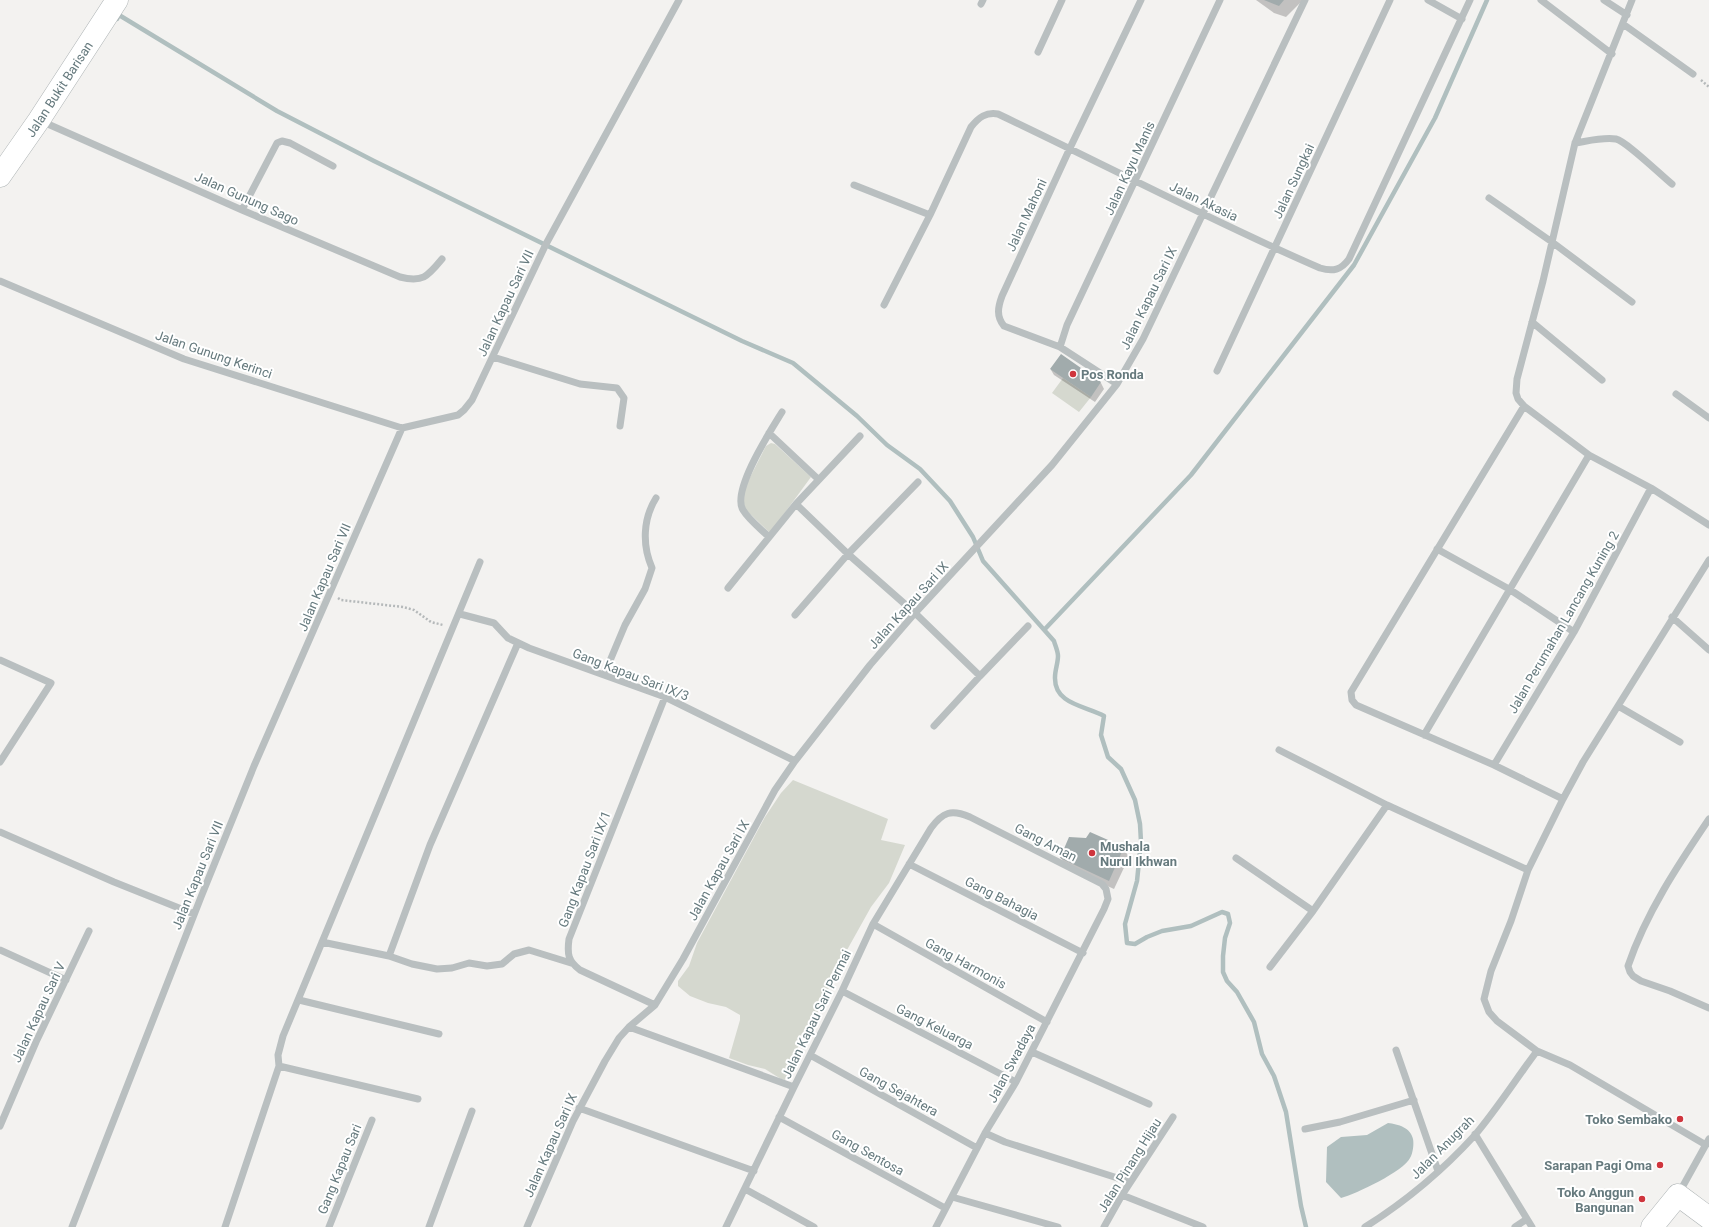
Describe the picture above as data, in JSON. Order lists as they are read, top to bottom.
{
  "streets": {
    "main road": ["Jalan Bukit Barisan"],
    "street": [
      "Jalan Kayu Manis",
      "Jalan Sungkai",
      "Jalan Gunung Sago",
      "Jalan Akasia",
      "Jalan Mahoni",
      "Jalan Kapau Sari IX",
      "Jalan Kapau Sari VII",
      "Jalan Gunung Kerinci",
      "Jalan Perumahan Lancang Kuning 2",
      "Gang Kapau Sari IX/3",
      "Gang Aman",
      "Gang Kapau Sari IX/1",
      "Gang Bahagia",
      "Gang Harmonis",
      "Jalan Kapau Sari V",
      "Jalan Kapau Sari Permai",
      "Gang Keluarga",
      "Jalan Swadaya",
      "Gang Sejahtera",
      "Jalan Anugrah",
      "Gang Sentosa",
      "Jalan Pinang Hijau",
      "Gang Kapau Sari"
    ]
  },
  "crossings": [
    ["Jalan Bukit Barisan", "Jalan Gunung Sago"],
    ["Jalan Kayu Manis", "Jalan Akasia"],
    ["Jalan Kayu Manis", "Jalan Mahoni"],
    ["Jalan Sungkai", "Jalan Akasia"],
    ["Jalan Akasia", "Jalan Mahoni"],
    ["Jalan Akasia", "Jalan Kapau Sari IX"],
    ["Jalan Mahoni", "Jalan Kapau Sari IX"],
    ["Jalan Kapau Sari IX", "Gang Kapau Sari IX/3"],
    ["Jalan Kapau Sari VII", "Jalan Gunung Kerinci"],
    ["Gang Kapau Sari IX/3", "Gang Kapau Sari IX/1"],
    ["Gang Aman", "Jalan Kapau Sari Permai"],
    ["Gang Aman", "Jalan Swadaya"],
    ["Gang Bahagia", "Jalan Kapau Sari Permai"],
    ["Gang Bahagia", "Jalan Swadaya"],
    ["Gang Harmonis", "Jalan Kapau Sari Permai"],
    ["Gang Harmonis", "Jalan Swadaya"],
    ["Jalan Kapau Sari Permai", "Gang Keluarga"],
    ["Jalan Kapau Sari Permai", "Gang Sejahtera"],
    ["Jalan Kapau Sari Permai", "Gang Sentosa"],
    ["Gang Keluarga", "Jalan Swadaya"],
    ["Jalan Swadaya", "Gang Sejahtera"],
    ["Jalan Swadaya", "Gang Sentosa"],
    ["Jalan Swadaya", "Jalan Pinang Hijau"]
  ],
  "places": [
    "Pos Ronda",
    "Mushala Nurul Ikhwan",
    "Toko Sembako",
    "Sarapan Pagi Oma",
    "Toko Anggun Bangunan"
  ]
}
